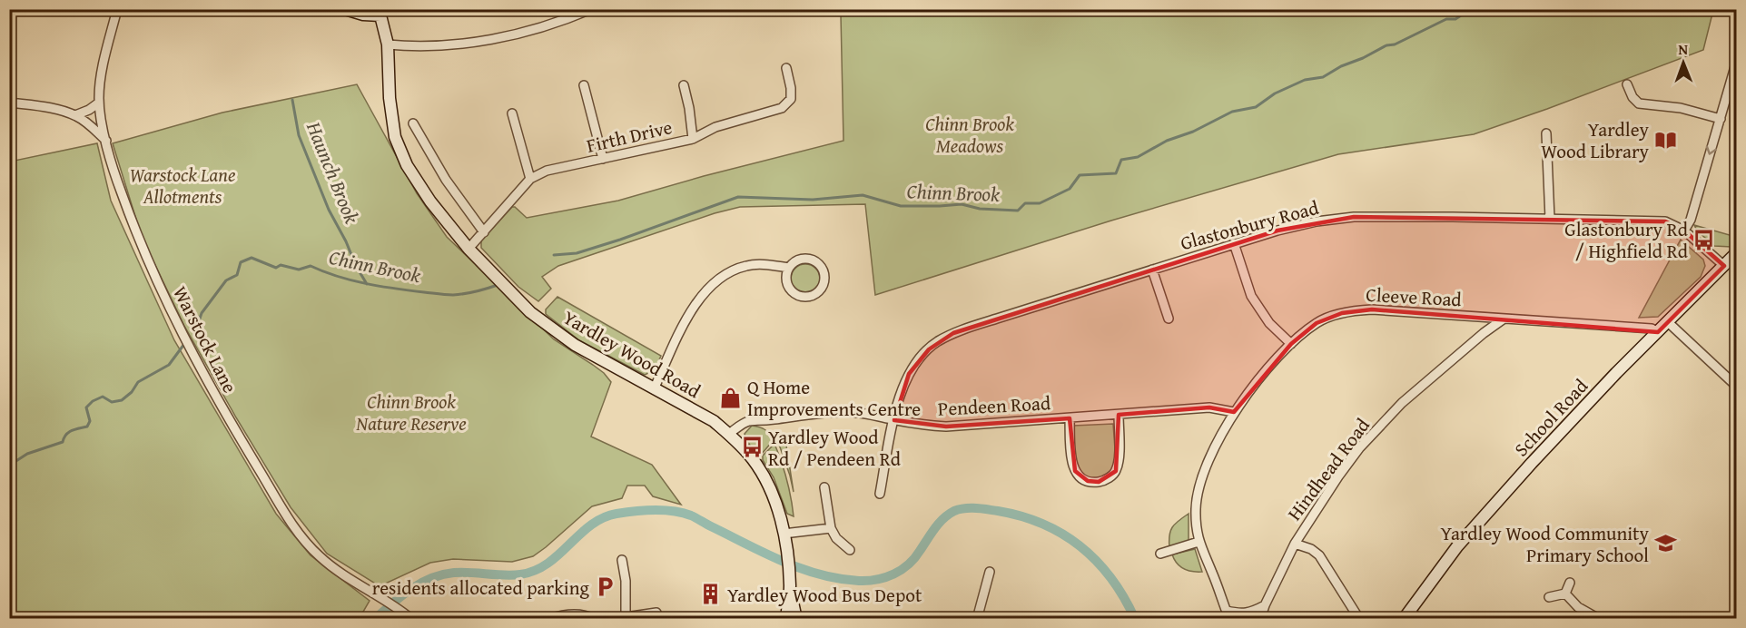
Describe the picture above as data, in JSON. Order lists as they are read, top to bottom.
{
  "streets": {
    "street": [
      "Firth Drive",
      "Glastonbury Road",
      "Cleeve Road",
      "Warstock Lane",
      "Yardley Wood Road",
      "Pendeen Road",
      "School Road",
      "Hindhead Road"
    ]
  },
  "crossings": [
    ["Firth Drive", "Yardley Wood Road"],
    ["Glastonbury Road", "Pendeen Road"],
    ["Glastonbury Road", "School Road"],
    ["Cleeve Road", "Pendeen Road"],
    ["Cleeve Road", "School Road"],
    ["Cleeve Road", "Hindhead Road"],
    ["Yardley Wood Road", "Pendeen Road"]
  ],
  "water": ["Haunch Brook", "Chinn Brook"],
  "parks": ["Chinn Brook Meadows", "Warstock Lane Allotments", "Chinn Brook Nature Reserve"],
  "places": {
    "library": ["Yardley Wood Library"],
    "bus stop": ["Glastonbury Rd / Highfield Rd", "Yardley Wood Rd / Pendeen Rd"],
    "shop": ["Q Home Improvements Centre"],
    "school or university": ["Yardley Wood Community Primary School"],
    "parking": ["residents allocated parking"],
    "building": ["Yardley Wood Bus Depot"]
  },
  "north": "top"
}
